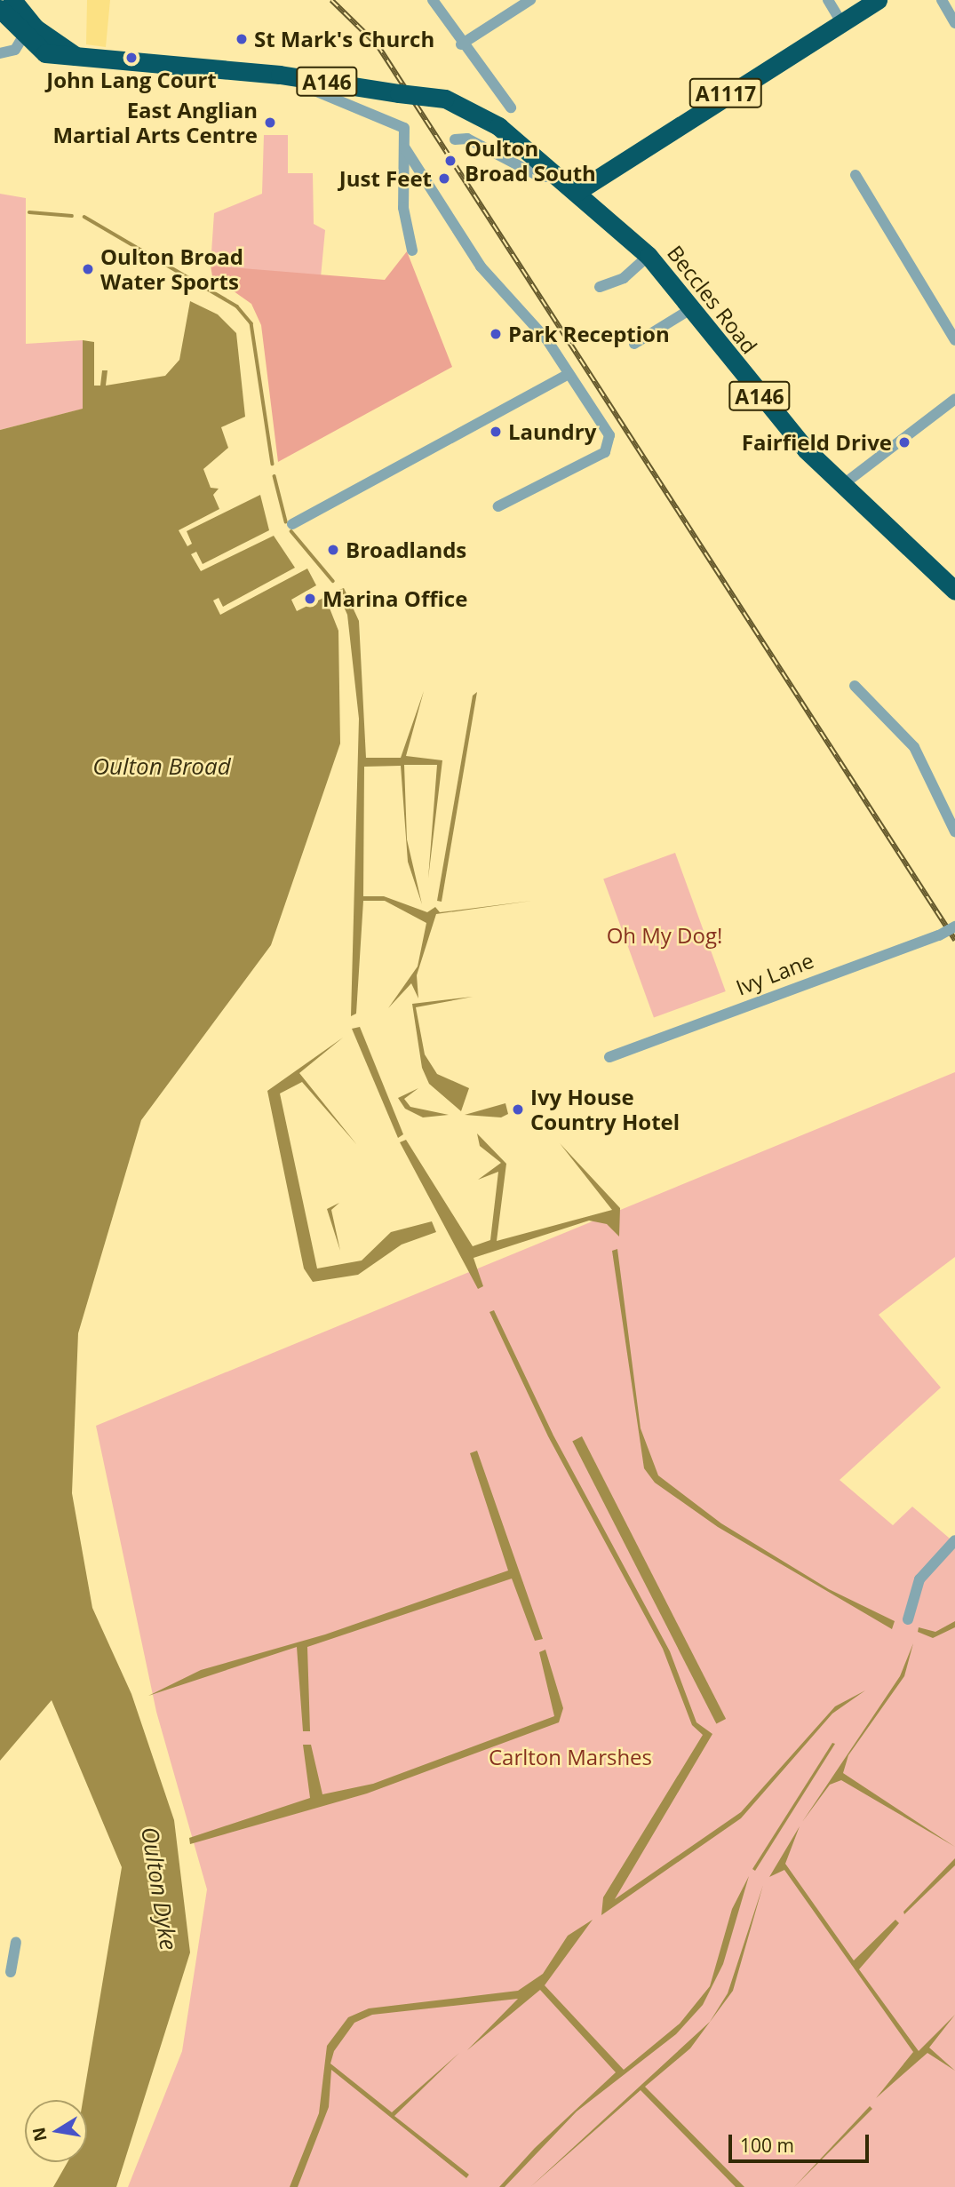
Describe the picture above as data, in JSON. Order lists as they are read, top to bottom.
{
  "streets": {
    "highway": ["A146", "A1117", "Beccles Road"],
    "street": ["Ivy Lane"]
  },
  "crossings": [
    ["A146", "Beccles Road"],
    ["A1117", "Beccles Road"]
  ],
  "water": ["Oulton Broad", "Oulton Dyke"],
  "parks": ["Oh My Dog!", "Carlton Marshes"],
  "places": [
    "St Mark's Church",
    "John Lang Court",
    "East Anglian Martial Arts Centre",
    "Oulton Broad South",
    "Just Feet",
    "Oulton Broad Water Sports",
    "Park Reception",
    "Laundry",
    "Fairfield Drive",
    "Broadlands",
    "Marina Office",
    "Ivy House Country Hotel"
  ],
  "scale_bar": "100 m",
  "north": "left"
}
